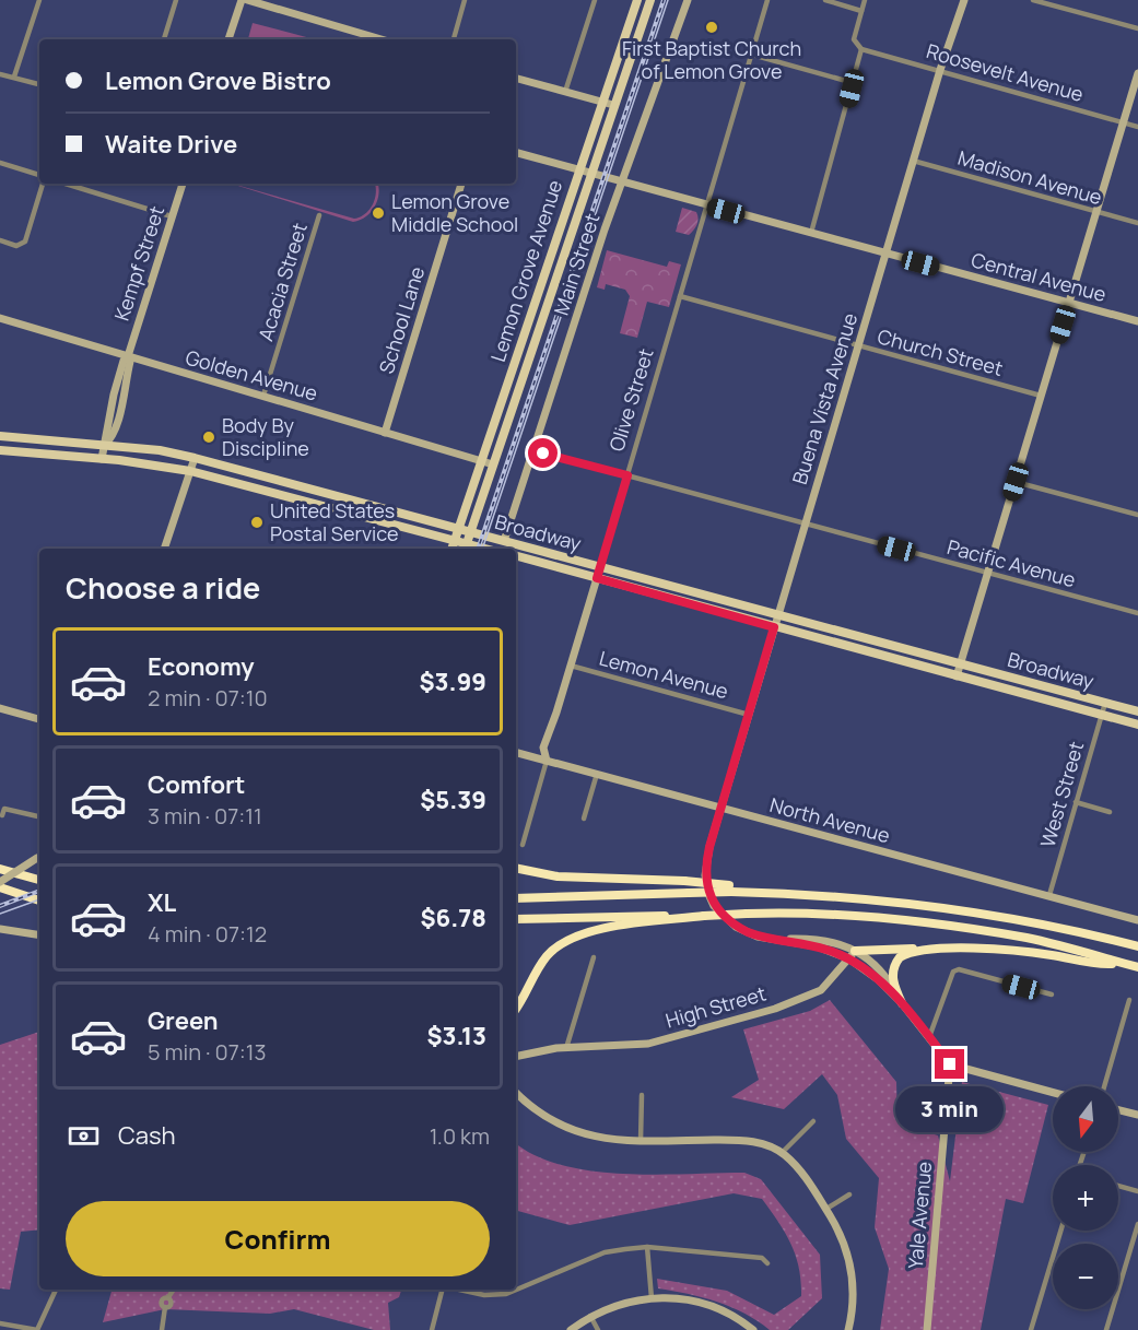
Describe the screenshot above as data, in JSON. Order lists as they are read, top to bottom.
{
  "streets": {
    "main road": ["Lemon Grove Avenue", "Broadway"],
    "street": [
      "Roosevelt Avenue",
      "Madison Avenue",
      "Kempf Street",
      "Main Street",
      "Central Avenue",
      "Acacia Street",
      "School Lane",
      "Church Street",
      "Golden Avenue",
      "Buena Vista Avenue",
      "Olive Street",
      "Pacific Avenue",
      "Lemon Avenue",
      "West Street",
      "North Avenue",
      "High Street",
      "Yale Avenue"
    ]
  },
  "crossings": [
    ["Roosevelt Avenue", "Buena Vista Avenue"],
    ["Madison Avenue", "Buena Vista Avenue"],
    ["Kempf Street", "Golden Avenue"],
    ["Kempf Street", "Broadway"],
    ["Main Street", "Central Avenue"],
    ["Main Street", "Broadway"],
    ["Main Street", "Pacific Avenue"],
    ["Lemon Grove Avenue", "Central Avenue"],
    ["Lemon Grove Avenue", "Golden Avenue"],
    ["Lemon Grove Avenue", "Broadway"],
    ["Central Avenue", "Buena Vista Avenue"],
    ["Central Avenue", "Olive Street"],
    ["Acacia Street", "Golden Avenue"],
    ["School Lane", "Golden Avenue"],
    ["Church Street", "Buena Vista Avenue"],
    ["Church Street", "Olive Street"],
    ["Buena Vista Avenue", "Broadway"],
    ["Buena Vista Avenue", "Pacific Avenue"],
    ["Buena Vista Avenue", "Lemon Avenue"],
    ["Buena Vista Avenue", "North Avenue"],
    ["Buena Vista Avenue", "High Street"],
    ["Buena Vista Avenue", "Yale Avenue"],
    ["Olive Street", "Broadway"],
    ["Olive Street", "Pacific Avenue"],
    ["Olive Street", "Lemon Avenue"],
    ["Olive Street", "North Avenue"],
    ["Broadway", "West Street"],
    ["West Street", "North Avenue"]
  ],
  "places": [
    "First Baptist Church of Lemon Grove",
    "Lemon Grove Middle School",
    "Body By Discipline",
    "United States Postal Service"
  ],
  "north": "bottom",
  "page": {
    "banner": ["Lemon Grove Bistro", "Waite Drive"],
    "heading": "Choose a ride",
    "list": [
      {
        "name": "Economy",
        "note": "2 min · 07:10",
        "value": "$3.99"
      },
      {
        "name": "Comfort",
        "note": "3 min · 07:11",
        "value": "$5.39"
      },
      {
        "name": "XL",
        "note": "4 min · 07:12",
        "value": "$6.78"
      },
      {
        "name": "Green",
        "note": "5 min · 07:13",
        "value": "$3.13"
      }
    ],
    "map_buttons": ["+", "−"],
    "bubble": "3 min",
    "pay": ["Cash", "1.0 km"],
    "buttons": "Confirm"
  }
}
